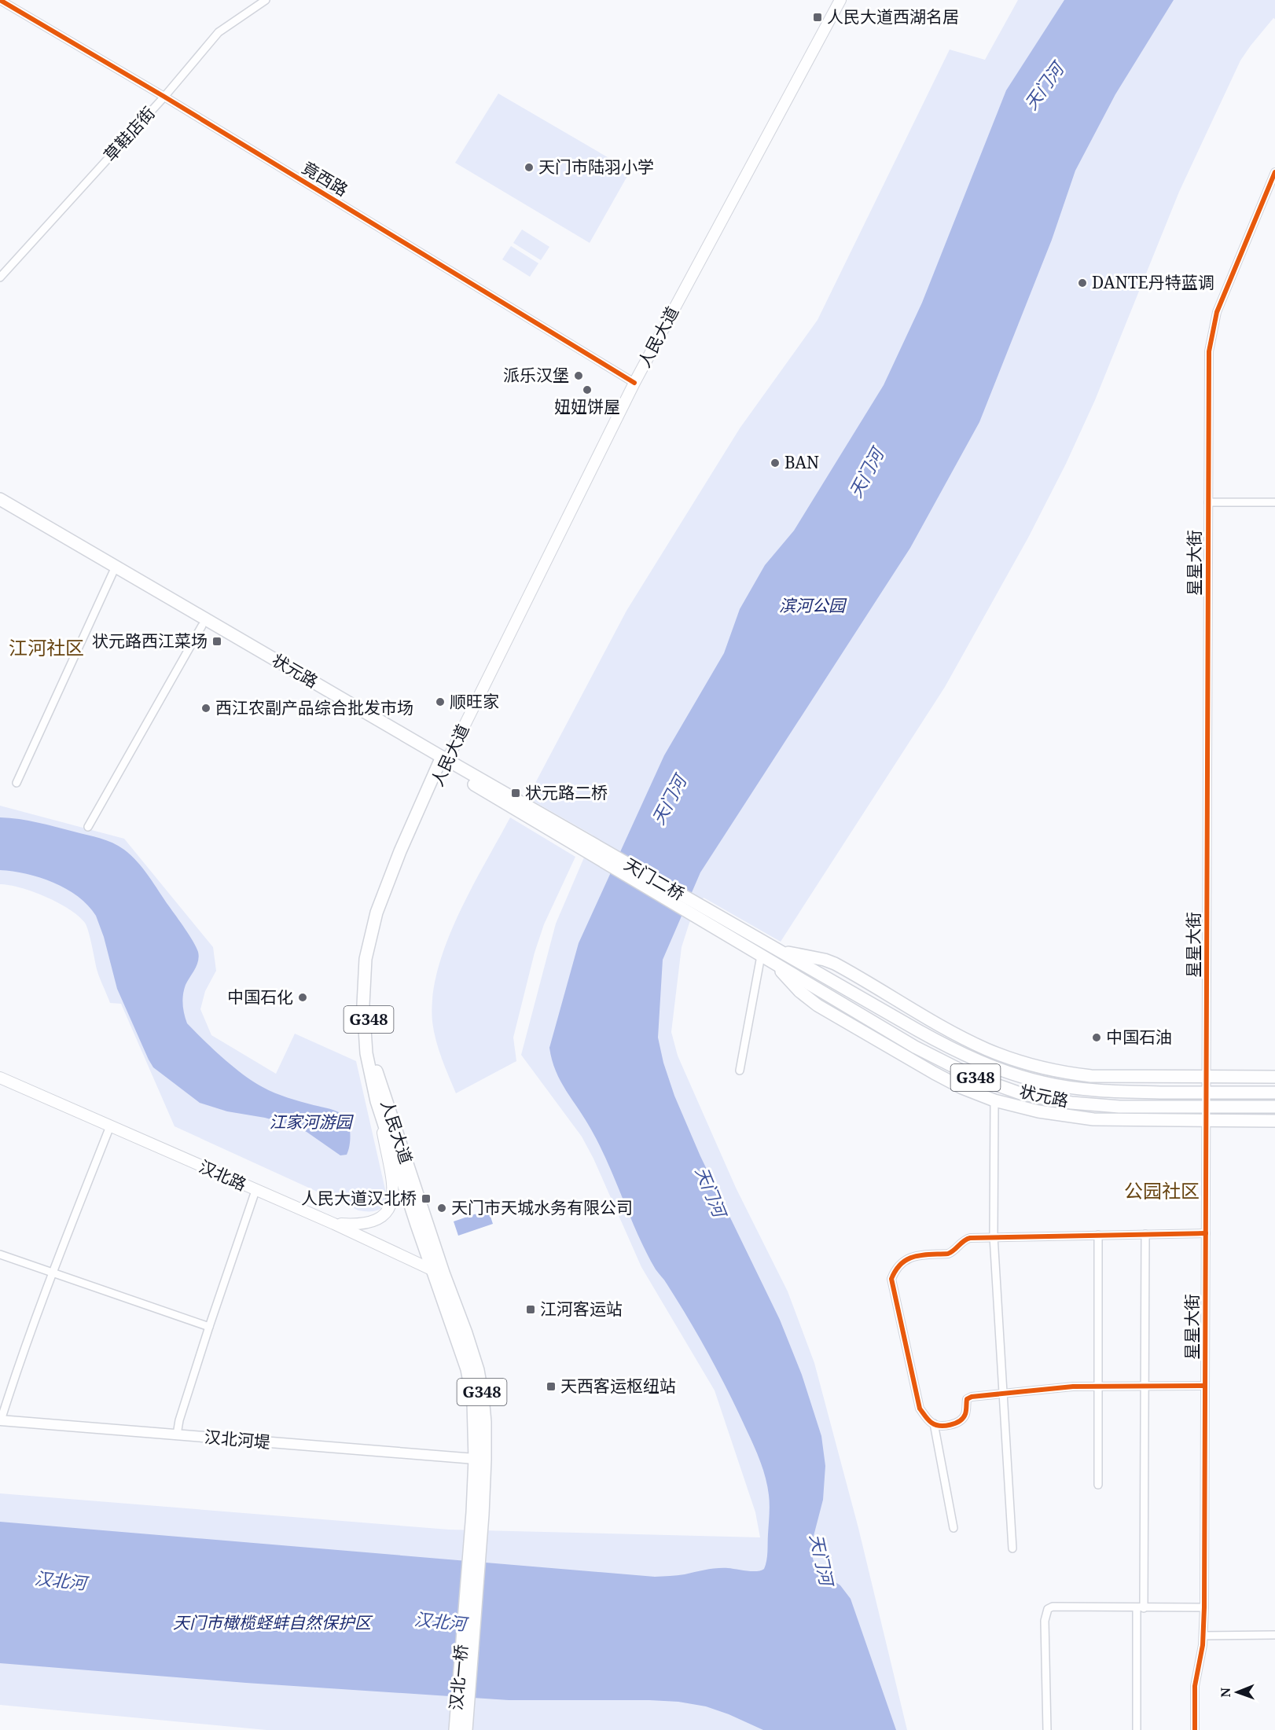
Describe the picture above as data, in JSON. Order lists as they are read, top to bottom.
{
  "streets": {
    "main road": [
      "人民大道",
      "状元路",
      "天门二桥",
      "G348",
      "汉北路",
      "汉北一桥"
    ],
    "street": [
      "草鞋店街",
      "竟西路",
      "星星大街",
      "汉北河堤"
    ]
  },
  "crossings": [
    ["草鞋店街", "竟西路"],
    ["竟西路", "人民大道"],
    ["人民大道", "状元路"],
    ["人民大道", "汉北路"],
    ["人民大道", "汉北河堤"],
    ["人民大道", "汉北一桥"],
    ["星星大街", "状元路"],
    ["状元路", "天门二桥"]
  ],
  "districts": ["江河社区", "公园社区"],
  "water": ["天门河", "汉北河"],
  "parks": ["滨河公园", "江家河游园", "天门市橄榄蛏蚌自然保护区"],
  "places": {
    "transit": [
      "人民大道西湖名居",
      "状元路西江菜场",
      "状元路二桥",
      "人民大道汉北桥",
      "江河客运站",
      "天西客运枢纽站"
    ],
    "other": [
      "天门市陆羽小学",
      "DANTE丹特蓝调",
      "派乐汉堡",
      "妞妞饼屋",
      "BAN",
      "顺旺家",
      "西江农副产品综合批发市场",
      "中国石化",
      "中国石油",
      "天门市天城水务有限公司"
    ]
  },
  "north": "left"
}
